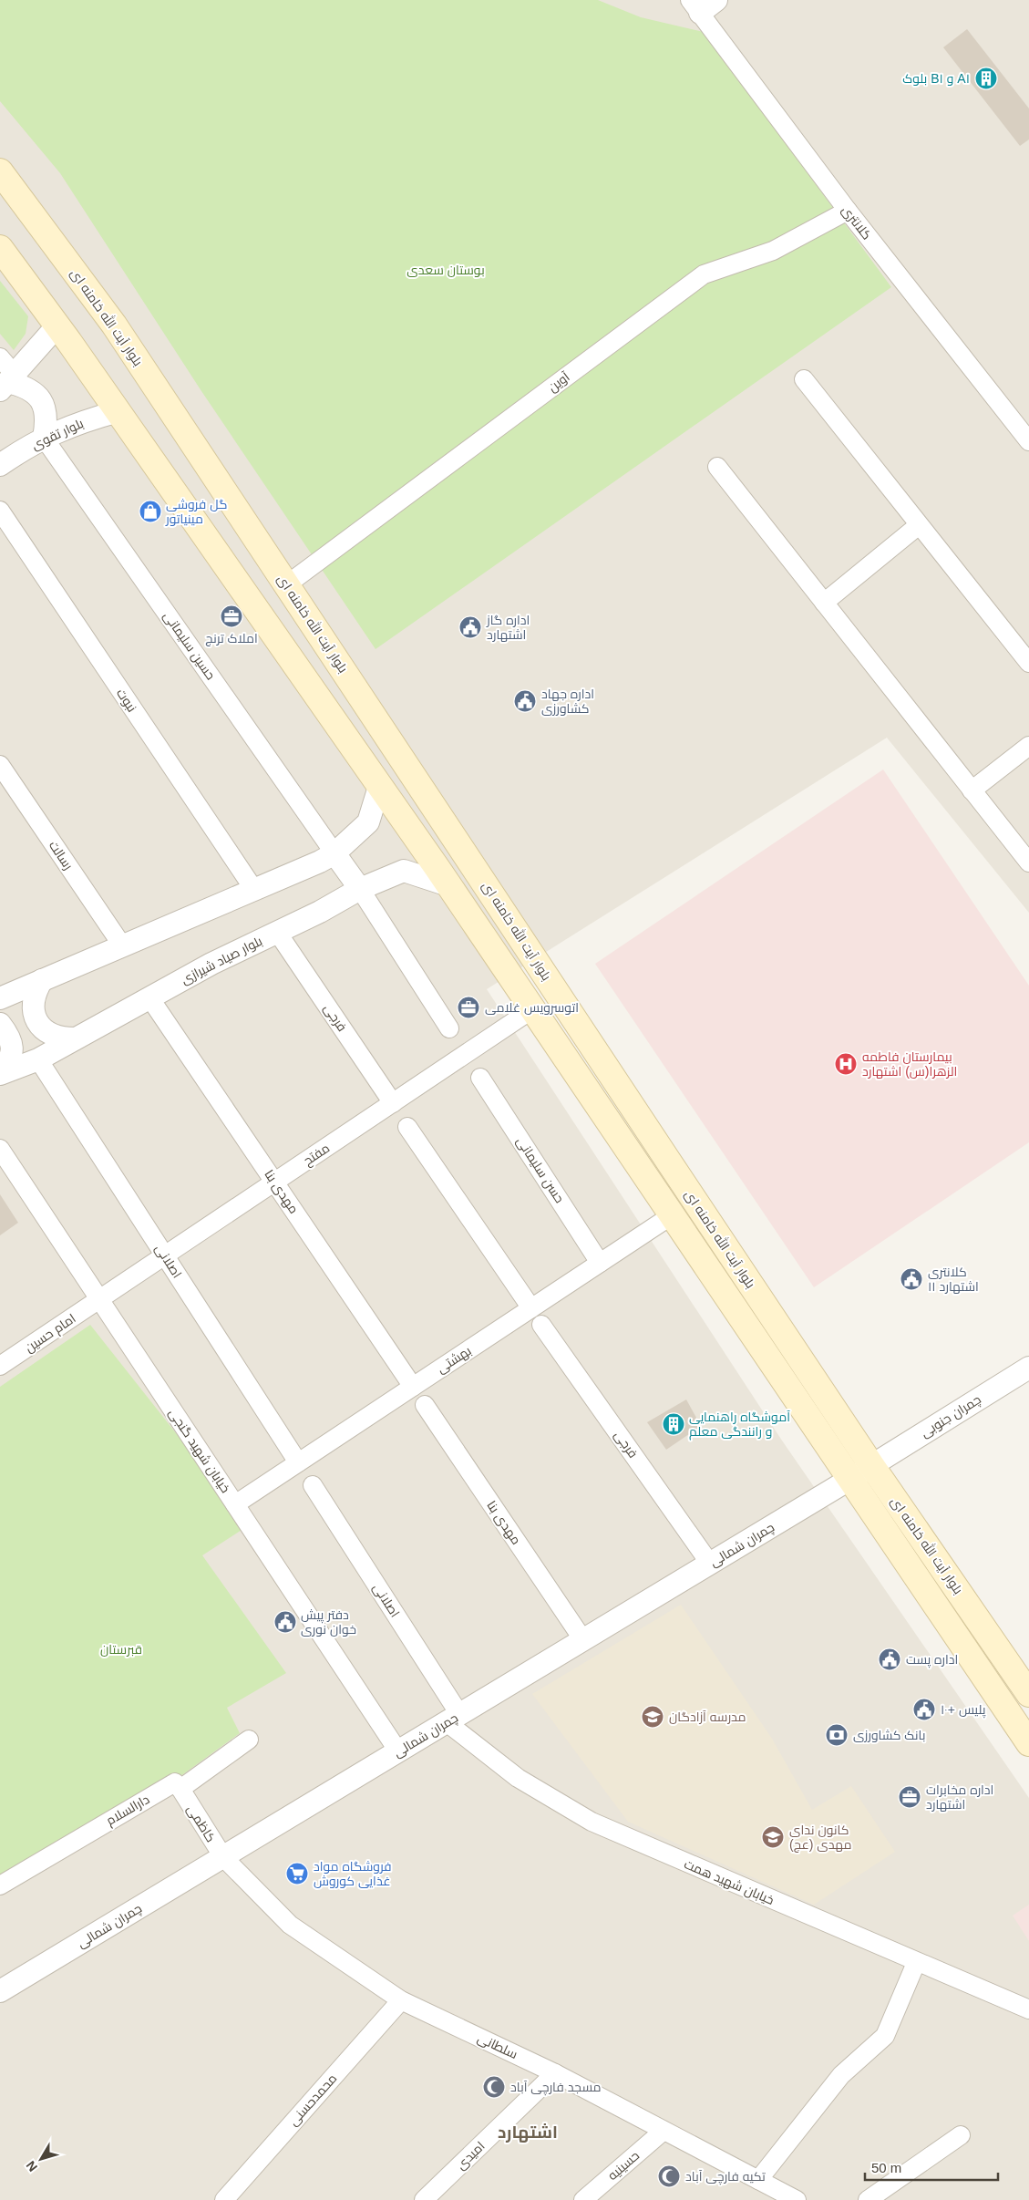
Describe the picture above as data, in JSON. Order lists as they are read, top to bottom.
{
  "streets": {
    "main road": ["بلوار آیت الله خامنه ای"],
    "street": [
      "کلانتری",
      "آوین",
      "بلوار تقوی",
      "حسین سلیمانی",
      "نبوت",
      "رسالت",
      "بلوار صیاد شیرازی",
      "فرجی",
      "مفتح",
      "حسن سلیمانی",
      "مهدی بنا",
      "اصلانی",
      "امام حسین",
      "بهشتی",
      "چمران جنوبی",
      "خیابان شهید گنجی",
      "چمران شمالی",
      "دارالسلام",
      "کاظمی",
      "خیابان شهید همت",
      "سلطانی",
      "محمدحسنی",
      "امیدی",
      "حسینیه"
    ]
  },
  "crossings": [
    ["کلانتری", "آوین"],
    ["بلوار آیت الله خامنه ای", "آوین"],
    ["بلوار آیت الله خامنه ای", "بلوار تقوی"],
    ["بلوار آیت الله خامنه ای", "بلوار صیاد شیرازی"],
    ["بلوار آیت الله خامنه ای", "مفتح"],
    ["بلوار آیت الله خامنه ای", "بهشتی"],
    ["بلوار آیت الله خامنه ای", "چمران جنوبی"],
    ["بلوار آیت الله خامنه ای", "چمران شمالی"],
    ["بلوار تقوی", "حسین سلیمانی"],
    ["بلوار صیاد شیرازی", "فرجی"],
    ["بلوار صیاد شیرازی", "مهدی بنا"],
    ["بلوار صیاد شیرازی", "اصلانی"],
    ["فرجی", "مفتح"],
    ["فرجی", "چمران شمالی"],
    ["مفتح", "مهدی بنا"],
    ["مفتح", "اصلانی"],
    ["مفتح", "امام حسین"],
    ["مفتح", "خیابان شهید گنجی"],
    ["حسن سلیمانی", "بهشتی"],
    ["مهدی بنا", "بهشتی"],
    ["مهدی بنا", "چمران شمالی"],
    ["اصلانی", "بهشتی"],
    ["اصلانی", "چمران شمالی"],
    ["اصلانی", "خیابان شهید همت"],
    ["امام حسین", "خیابان شهید گنجی"],
    ["بهشتی", "خیابان شهید گنجی"],
    ["چمران جنوبی", "چمران شمالی"],
    ["خیابان شهید گنجی", "چمران شمالی"],
    ["چمران شمالی", "کاظمی"],
    ["چمران شمالی", "خیابان شهید همت"],
    ["چمران شمالی", "سلطانی"],
    ["دارالسلام", "کاظمی"],
    ["کاظمی", "سلطانی"],
    ["سلطانی", "محمدحسنی"],
    ["سلطانی", "امیدی"],
    ["سلطانی", "حسینیه"]
  ],
  "districts": ["اشتهارد"],
  "parks": ["بوستان سعدی", "قبرستان"],
  "places": {
    "building": ["بلوک B۱ و A۱", "آموشگاه راهنمایی و رانندگی معلم"],
    "shop": ["گل فروشی مینیاتور"],
    "office": ["املاک ترنج", "اتوسرویس غلامی", "اداره مخابرات اشتهارد"],
    "public building": [
      "اداره گاز اشتهارد",
      "اداره جهاد کشاورزی",
      "کلانتری ۱۱ اشتهارد",
      "دفتر پیش خوان نوری",
      "اداره پست",
      "پلیس +۱۰"
    ],
    "hospital": ["بیمارستان فاطمه الزهرا(س) اشتهارد"],
    "school or university": ["مدرسه آزادگان", "کانون ندای مهدی (عج)"],
    "bank": ["بانک کشاورزی"],
    "supermarket": ["فروشگاه مواد غذایی کوروش"],
    "mosque": ["مسجد فارچی آباد", "تکیه فارچی آباد"]
  },
  "scale_bar": "50 m",
  "north": "bottom left"
}
